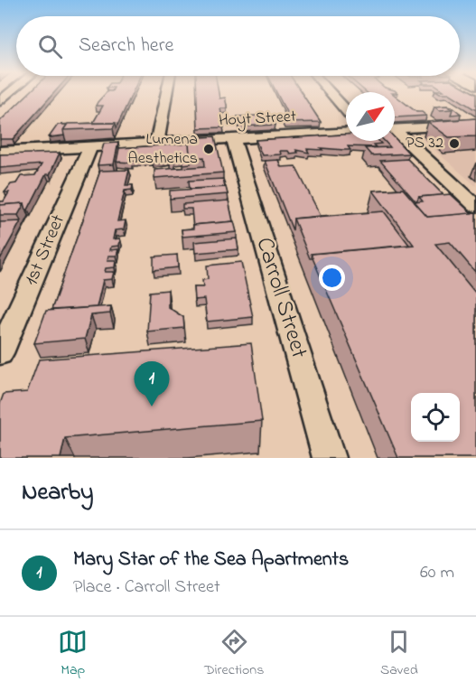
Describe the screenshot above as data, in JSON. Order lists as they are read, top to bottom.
{
  "streets": {
    "street": ["Hoyt Street", "1st Street", "Carroll Street"]
  },
  "crossings": [
    ["Hoyt Street", "1st Street"],
    ["Hoyt Street", "Carroll Street"]
  ],
  "places": ["PS 32", "Lumena Aesthetics"],
  "north": "top right",
  "page": {
    "search": "Search here",
    "pins": "1",
    "heading": "Nearby",
    "list": [
      {
        "mark": "1",
        "name": "Mary Star of the Sea Apartments",
        "note": "Place · Carroll Street",
        "value": "60 m"
      }
    ],
    "nav": ["Map", "Directions", "Saved"]
  }
}
